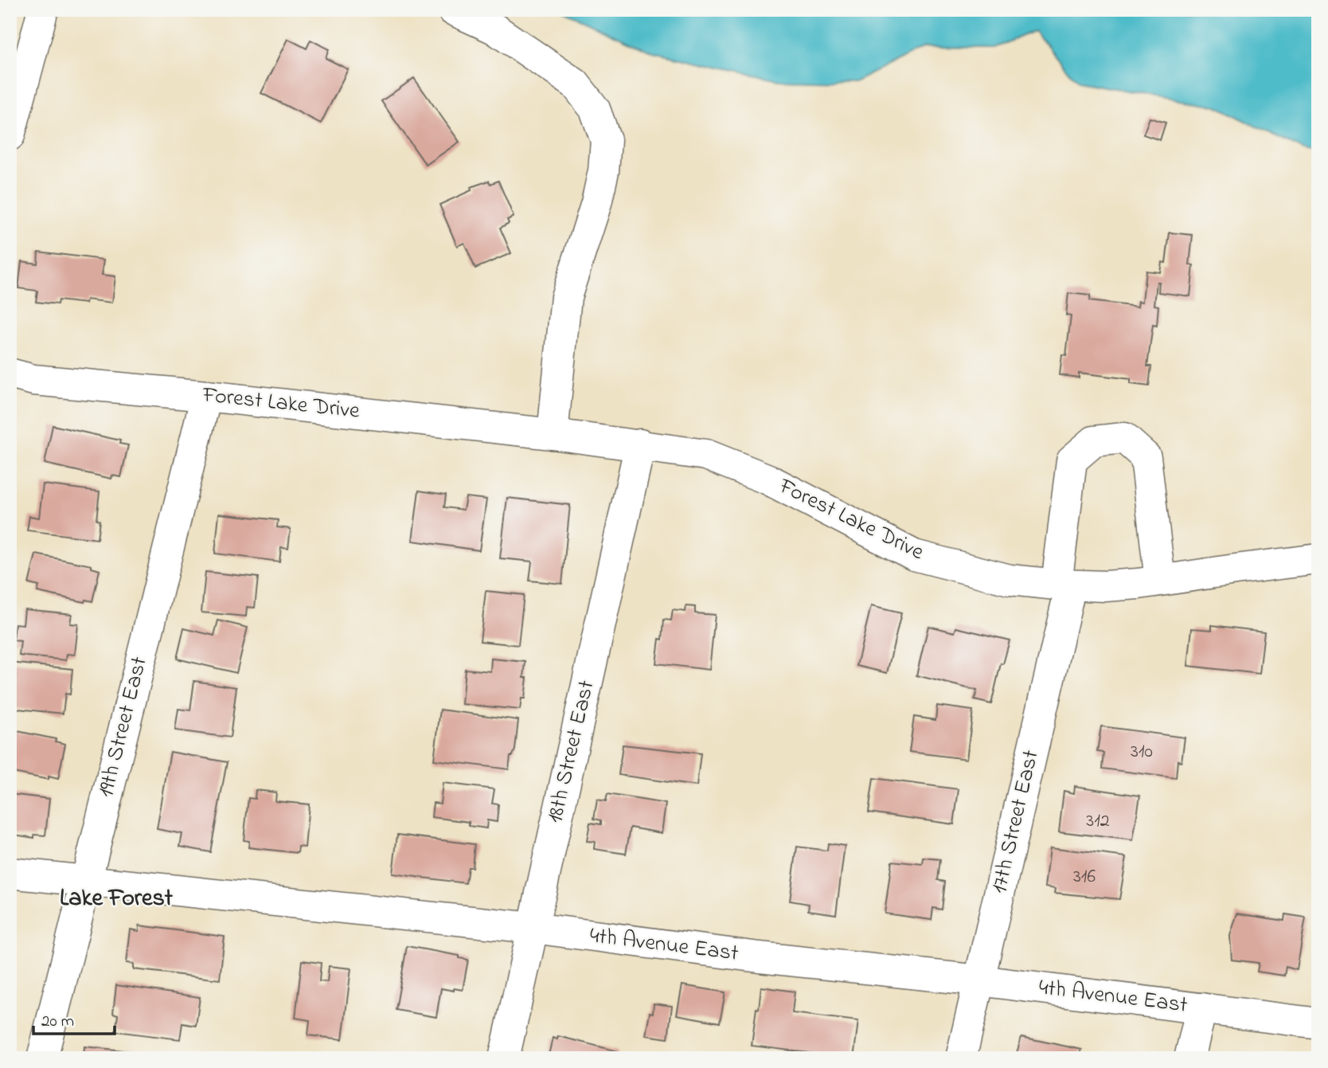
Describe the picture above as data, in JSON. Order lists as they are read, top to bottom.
{
  "streets": {
    "street": [
      "Forest Lake Drive",
      "19th Street East",
      "18th Street East",
      "17th Street East",
      "4th Avenue East"
    ]
  },
  "crossings": [
    ["Forest Lake Drive", "19th Street East"],
    ["Forest Lake Drive", "18th Street East"],
    ["Forest Lake Drive", "17th Street East"],
    ["19th Street East", "4th Avenue East"],
    ["18th Street East", "4th Avenue East"],
    ["17th Street East", "4th Avenue East"]
  ],
  "districts": ["Lake Forest"],
  "house_numbers": ["310", "312", "316"],
  "scale_bar": "20 m"
}
